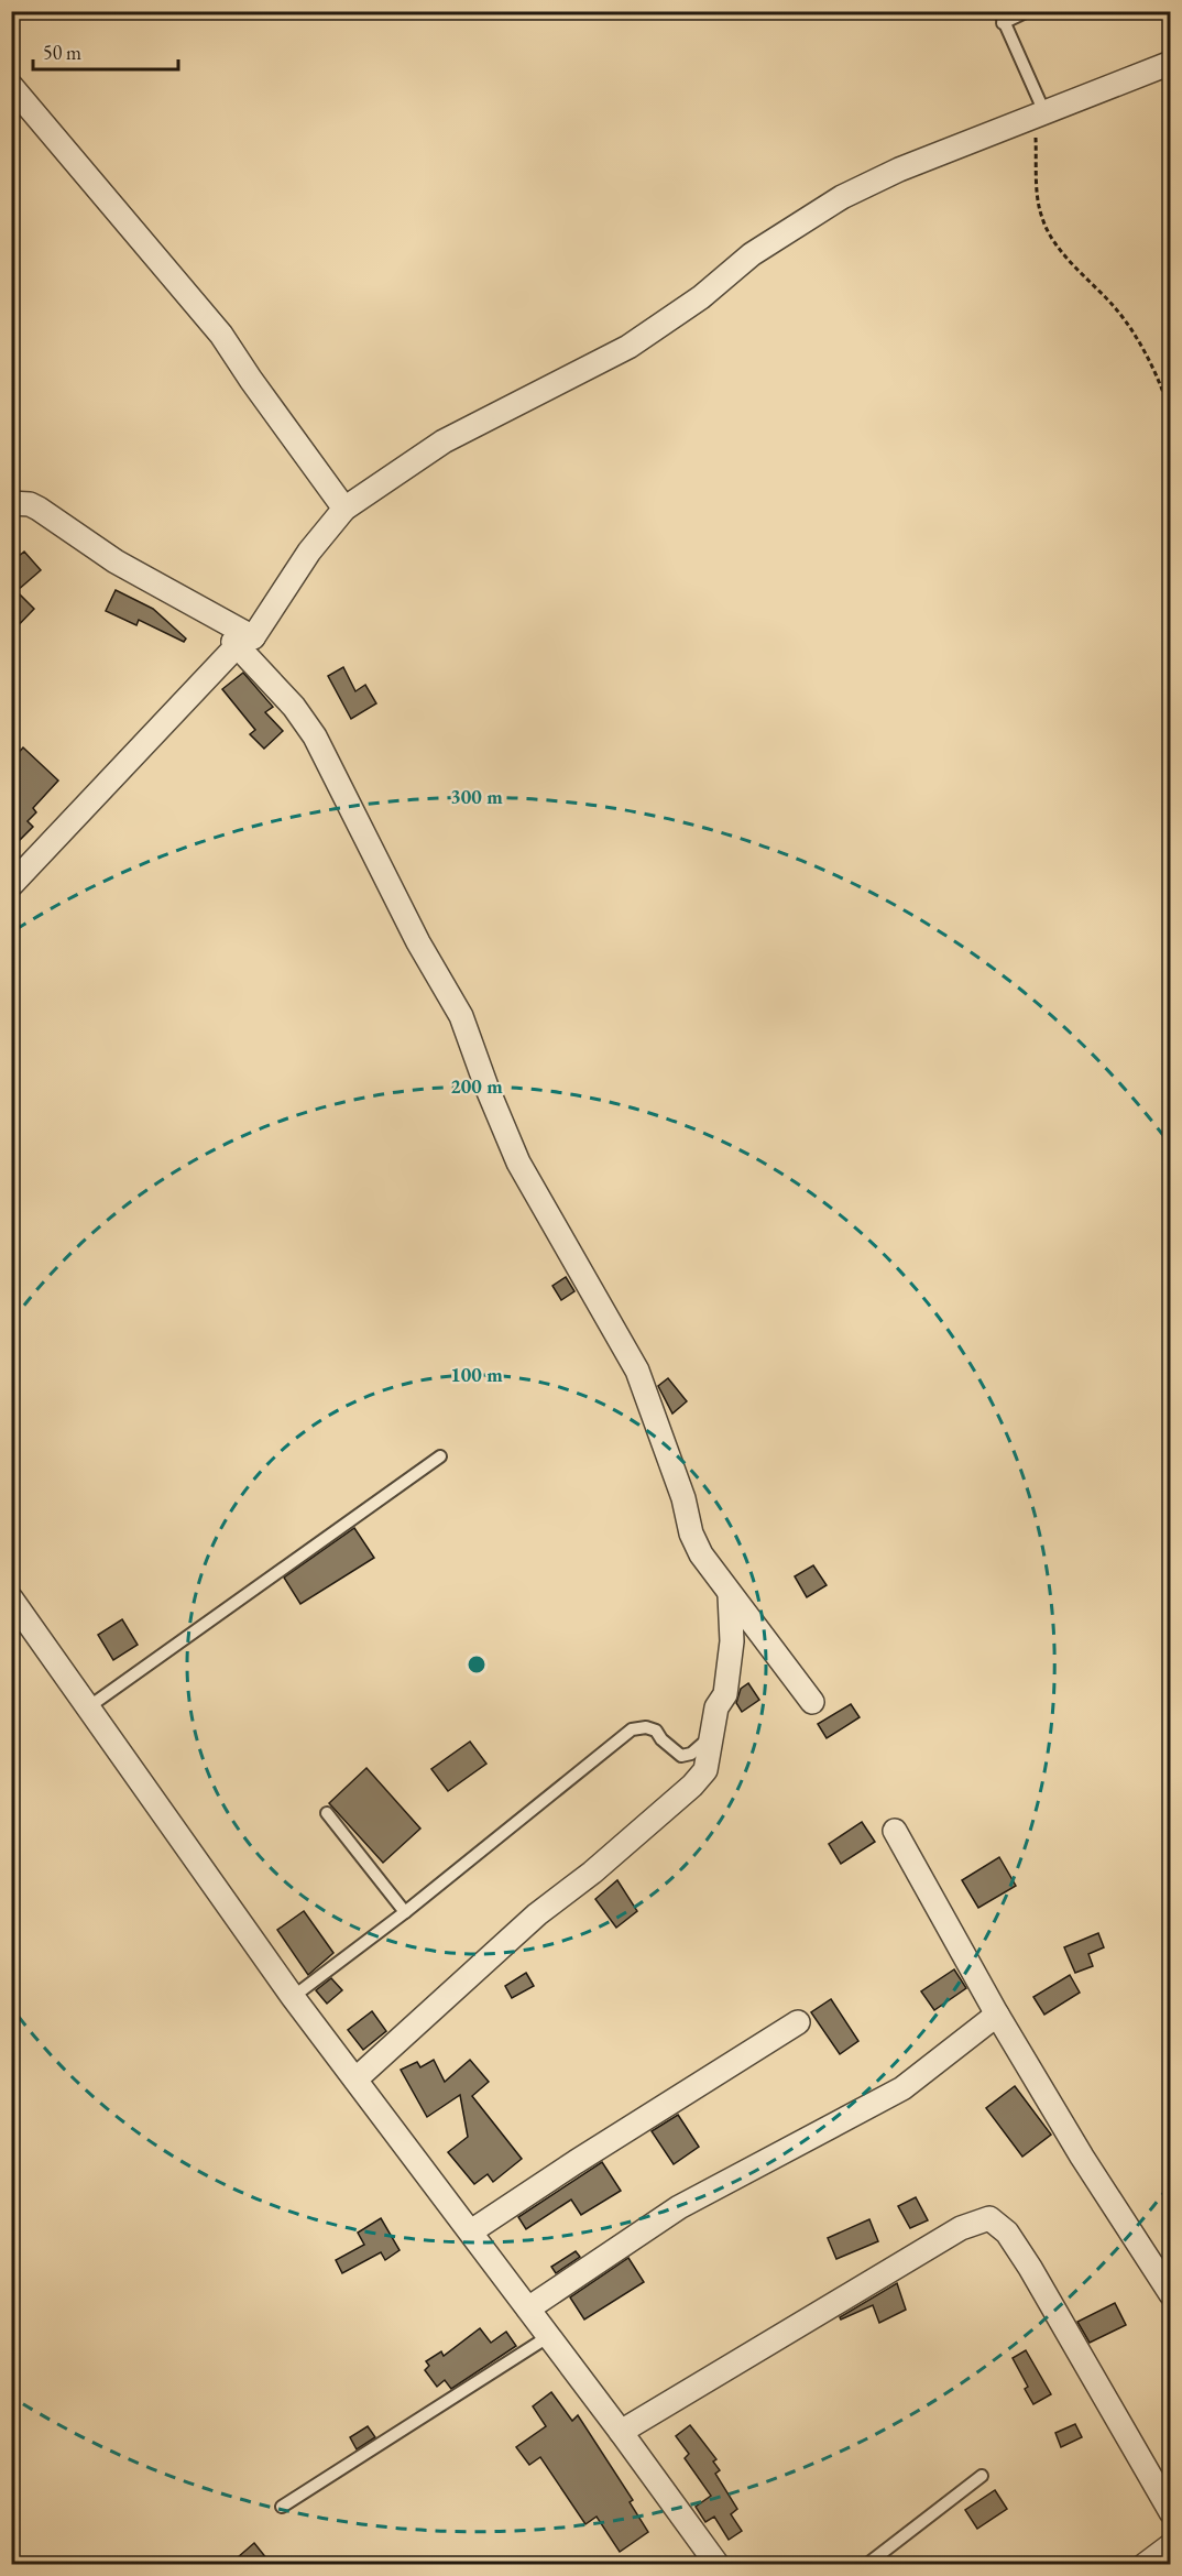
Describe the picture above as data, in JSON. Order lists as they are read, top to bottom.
{
  "scale_bar": "50 m",
  "rings": ["300 m", "200 m", "100 m"]
}
